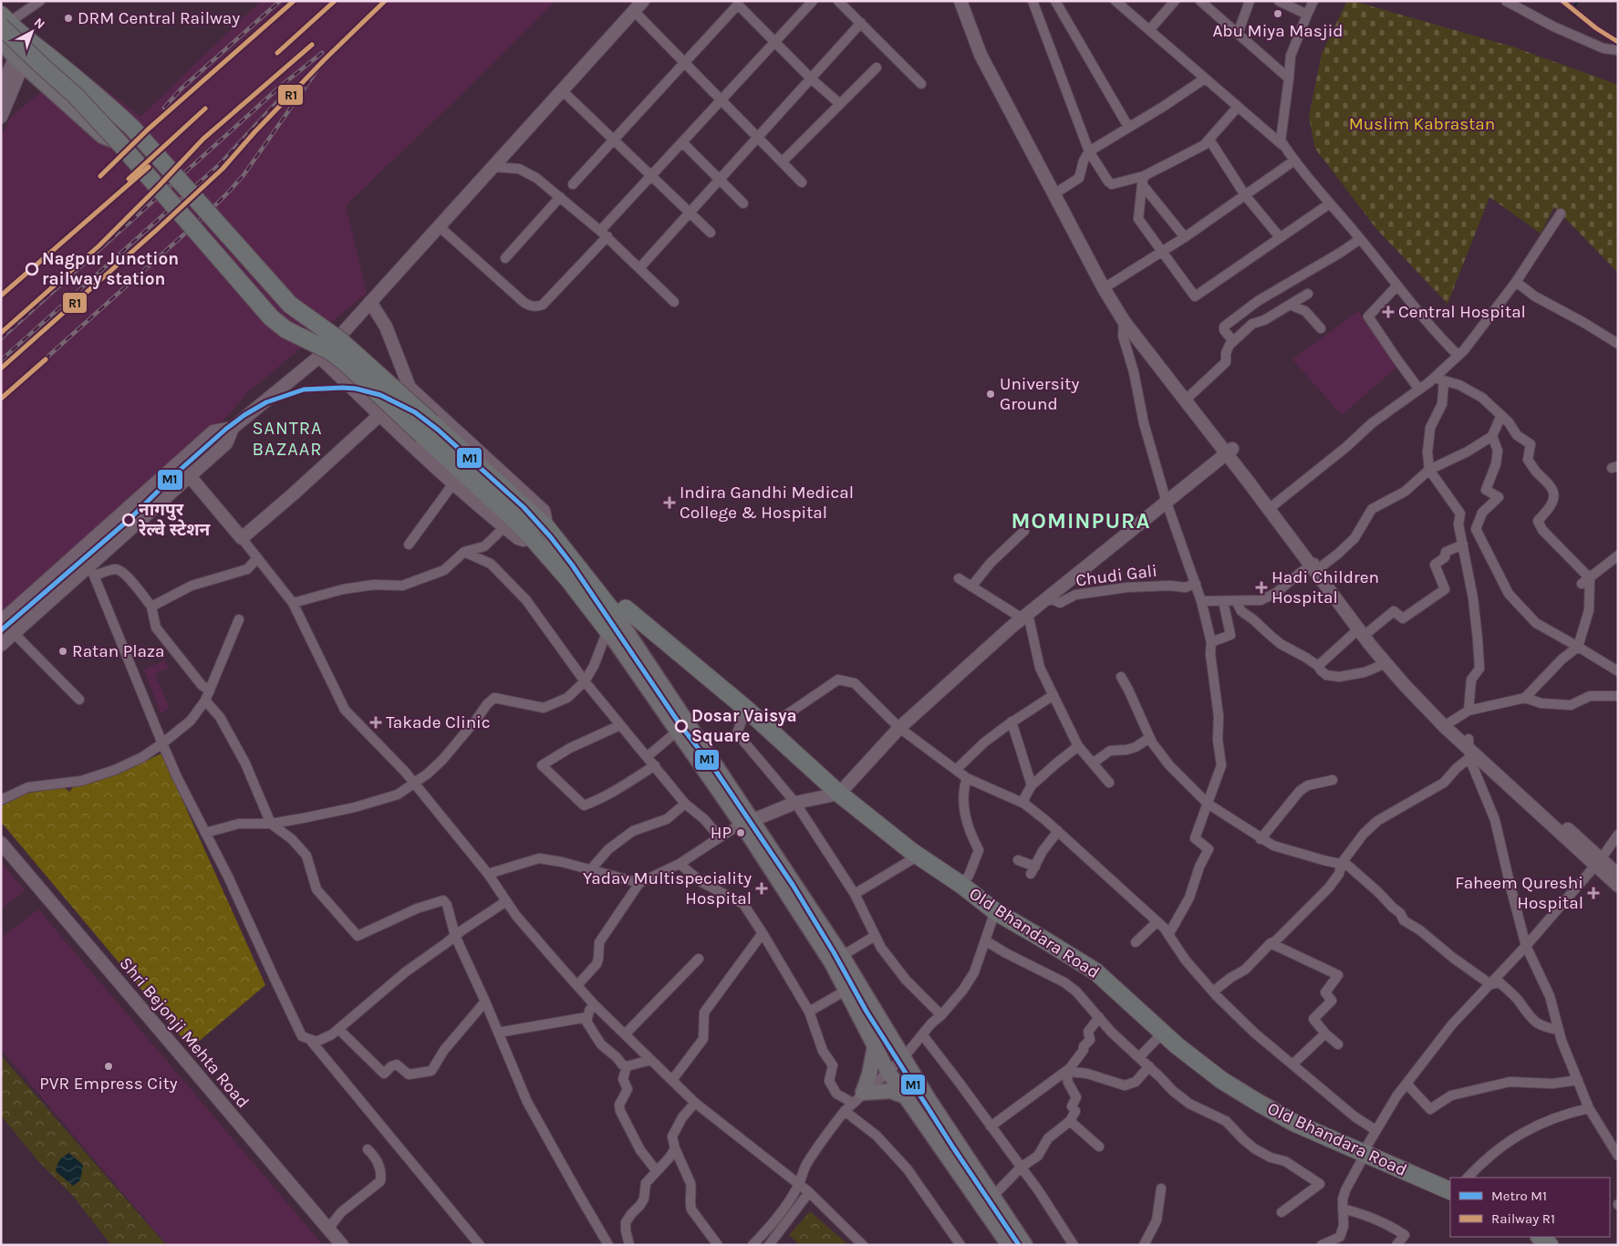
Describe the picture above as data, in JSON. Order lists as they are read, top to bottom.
{
  "streets": {
    "highway": ["Old Bhandara Road"],
    "main road": ["Shri Bejonji Mehta Road"],
    "street": ["Chudi Gali"]
  },
  "districts": ["SANTRA BAZAAR", "MOMINPURA"],
  "parks": ["Muslim Kabrastan"],
  "places": {
    "other": [
      "Abu Miya Masjid",
      "DRM Central Railway",
      "Nagpur Junction railway station",
      "University Ground",
      "नागपुर रेल्वे स्टेशन",
      "Ratan Plaza",
      "Dosar Vaisya Square",
      "HP",
      "PVR Empress City"
    ],
    "health": [
      "Central Hospital",
      "Indira Gandhi Medical College & Hospital",
      "Hadi Children Hospital",
      "Takade Clinic",
      "Yadav Multispeciality Hospital",
      "Faheem Qureshi Hospital"
    ]
  },
  "lines": ["rail line R1", "metro line M1"],
  "legend": ["Metro M1", "Railway R1"],
  "north": "top right"
}
